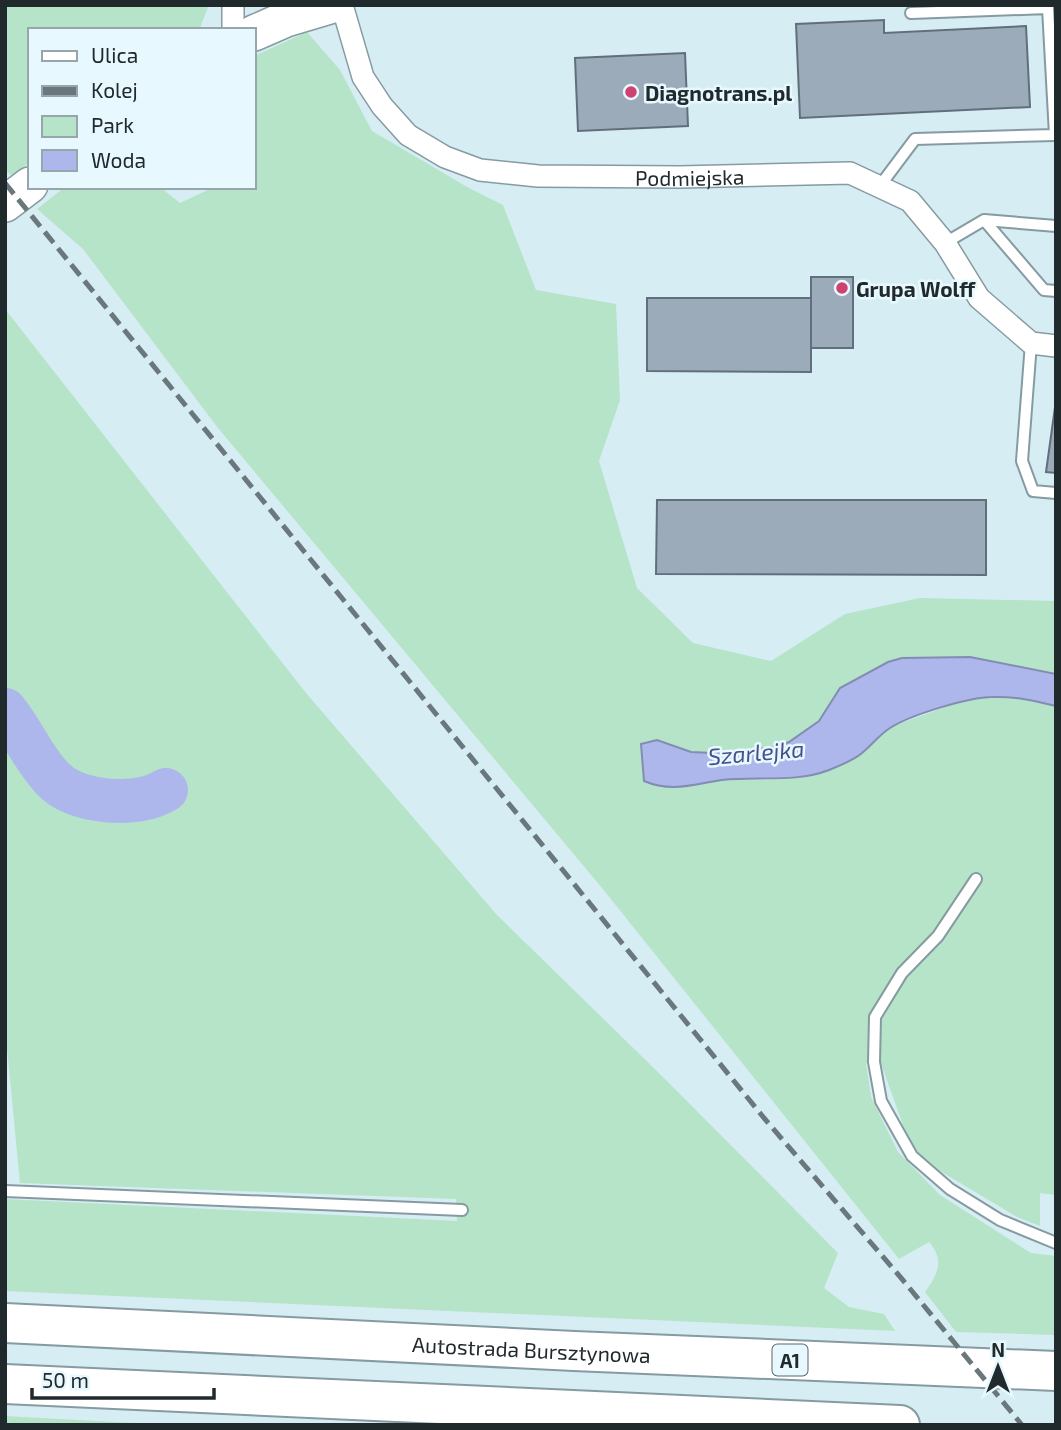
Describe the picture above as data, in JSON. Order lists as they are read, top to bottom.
{
  "streets": {
    "highway": ["Autostrada Bursztynowa", "A1"],
    "street": ["Podmiejska"]
  },
  "water": ["Szarlejka"],
  "places": ["Diagnotrans.pl", "Grupa Wolff"],
  "legend": [
    "Ulica",
    "Kolej",
    "Park",
    "Woda"
  ],
  "scale_bar": "50 m",
  "north": "top"
}
